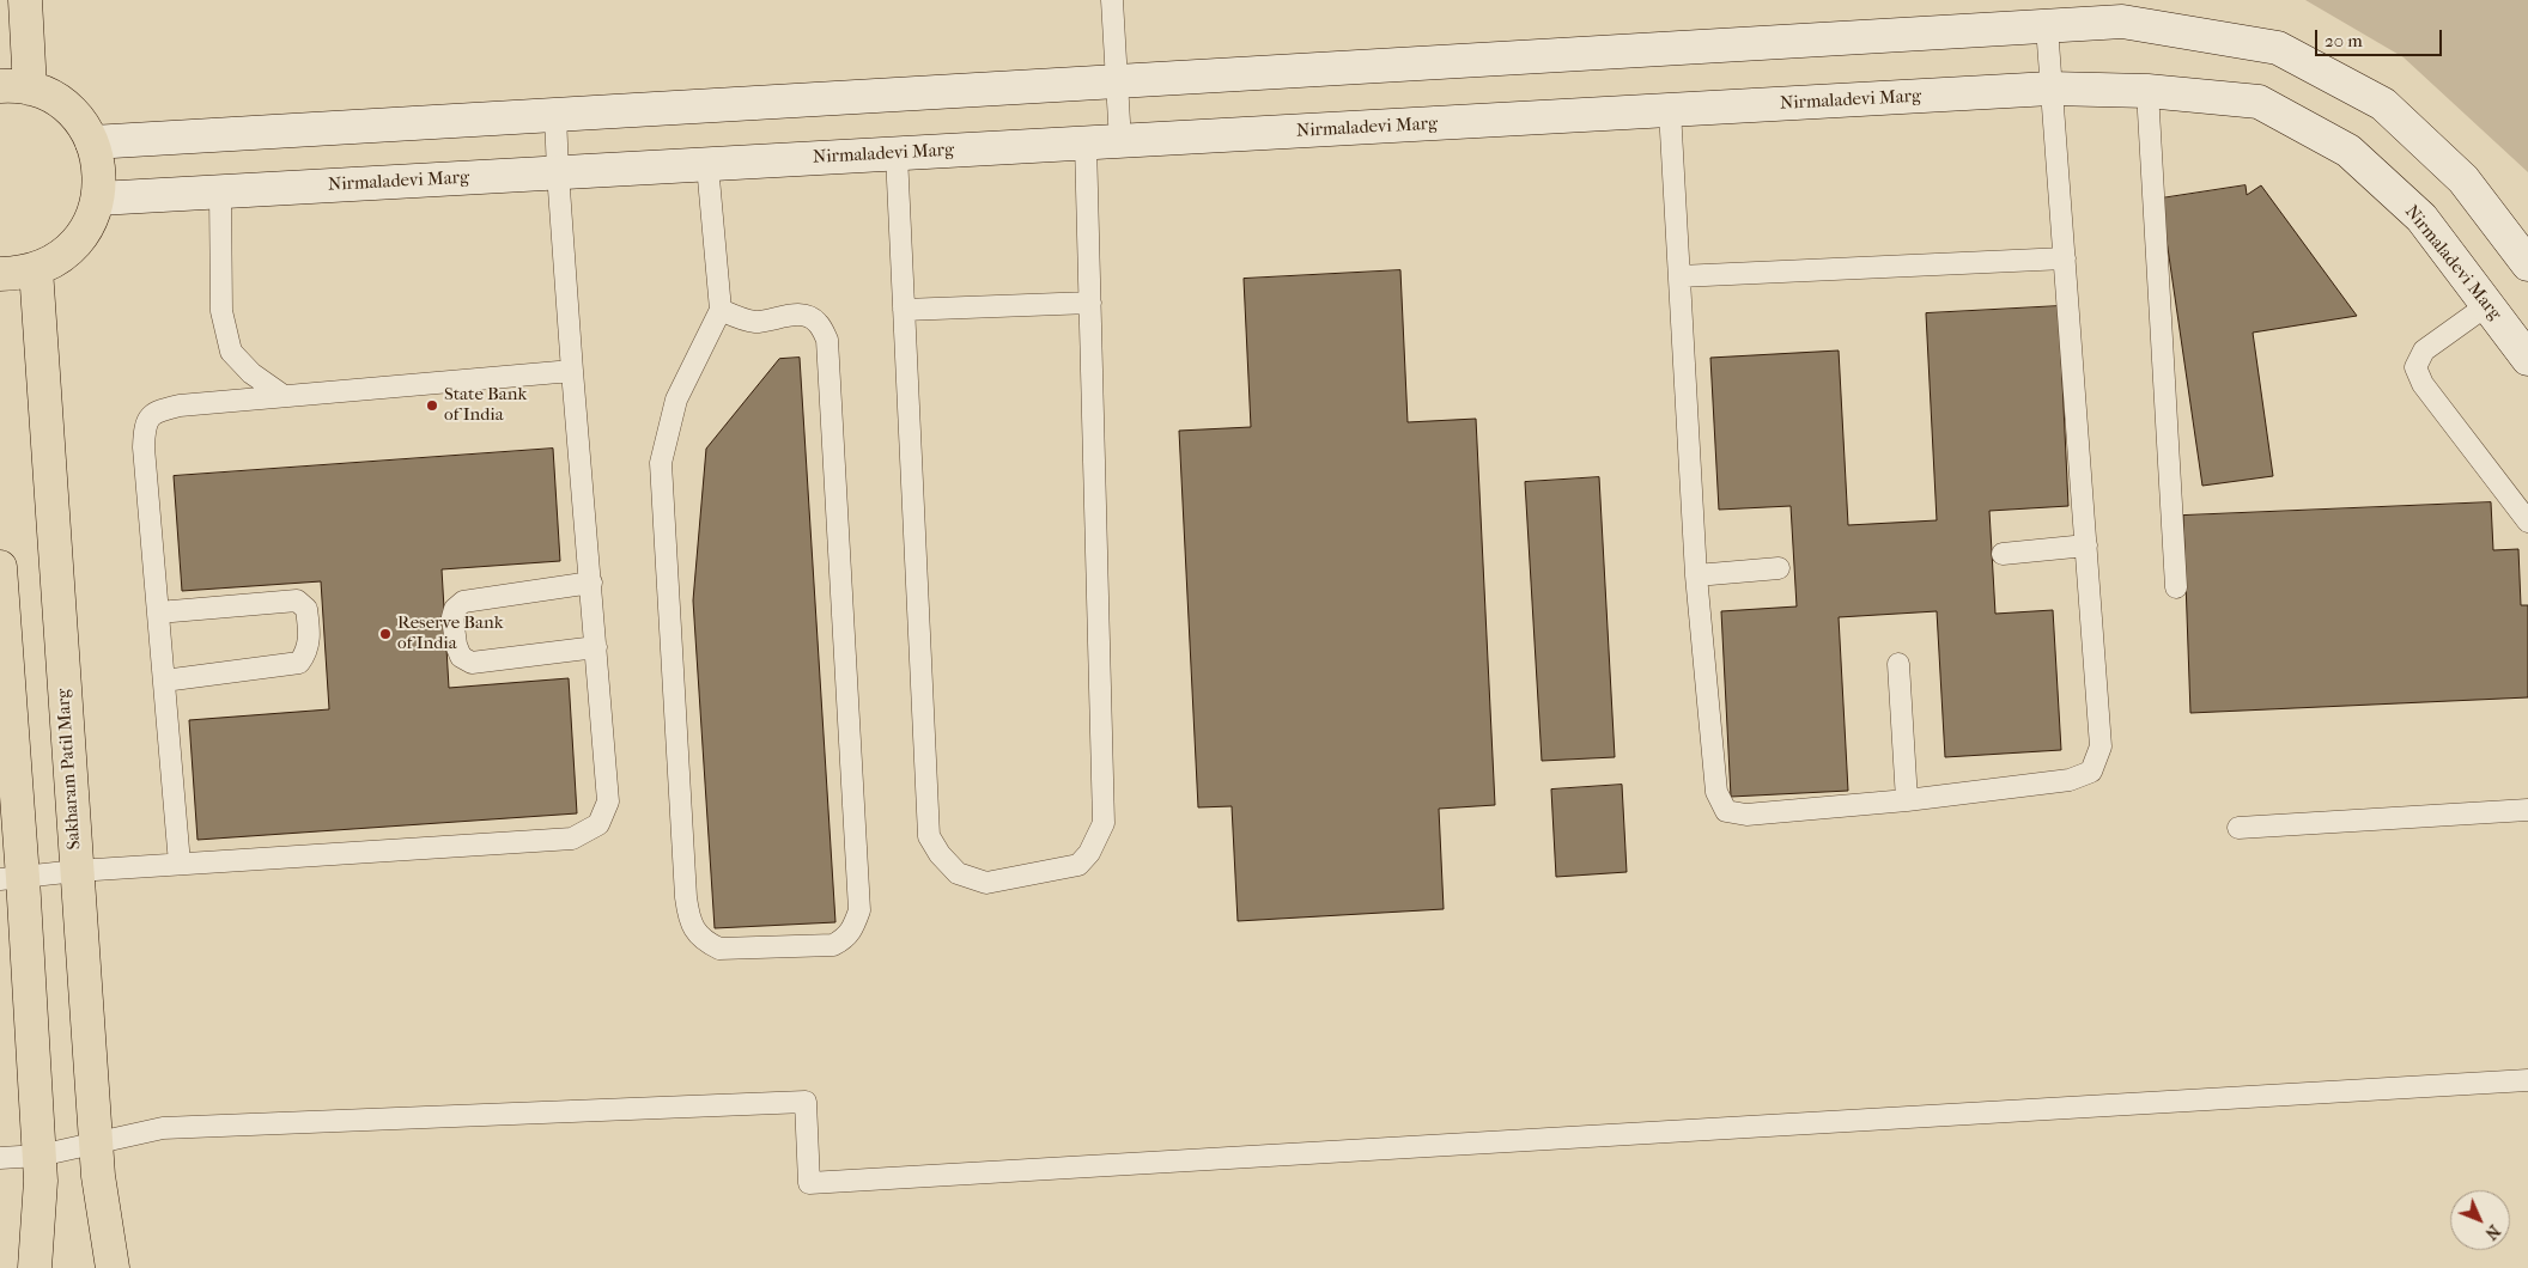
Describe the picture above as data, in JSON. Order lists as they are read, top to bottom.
{
  "streets": {
    "main road": ["Nirmaladevi Marg", "Sakharam Patil Marg"]
  },
  "places": ["State Bank of India", "Reserve Bank of India"],
  "scale_bar": "20 m",
  "north": "bottom right"
}
